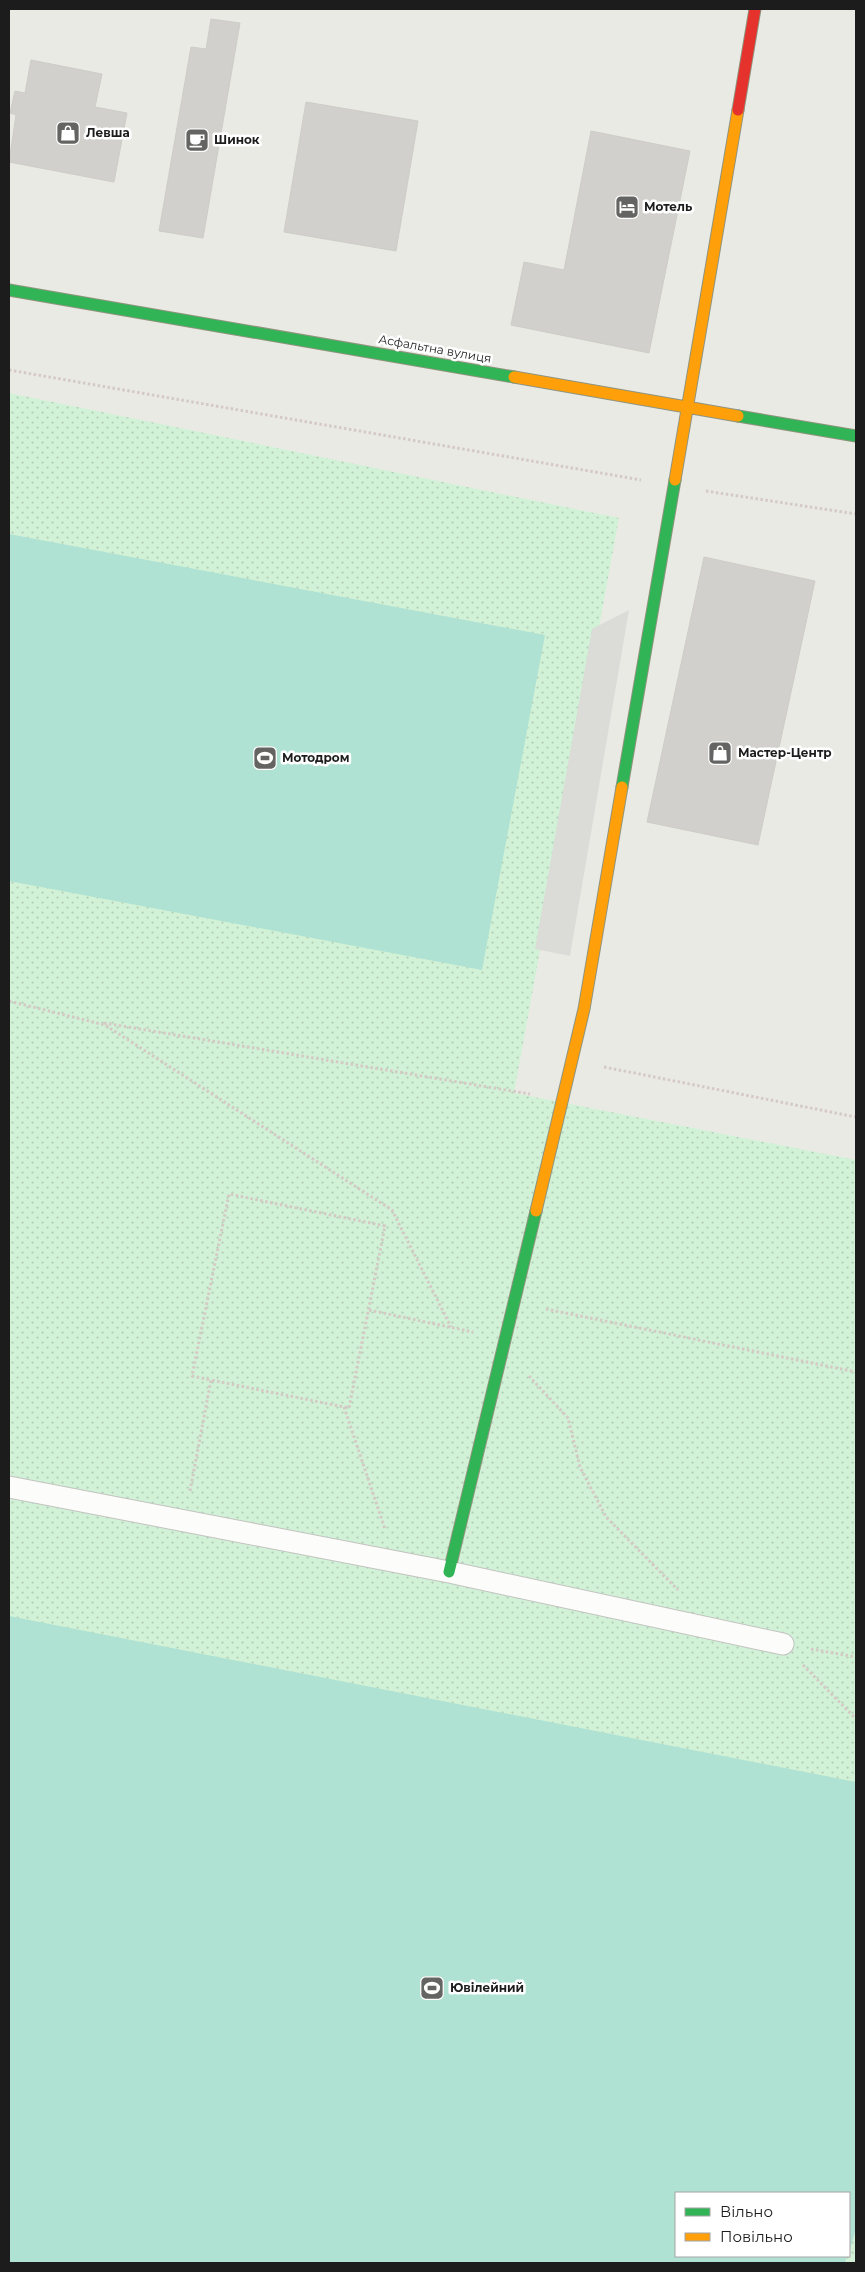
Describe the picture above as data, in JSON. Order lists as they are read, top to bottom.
{
  "streets": {
    "street": ["Асфальтна вулиця"]
  },
  "places": {
    "shop": ["Левша", "Мастер-Центр"],
    "cafe": ["Шинок"],
    "hotel": ["Мотель"],
    "sports": ["Мотодром", "Ювілейний"]
  },
  "legend": ["Вільно", "Повільно"]
}
